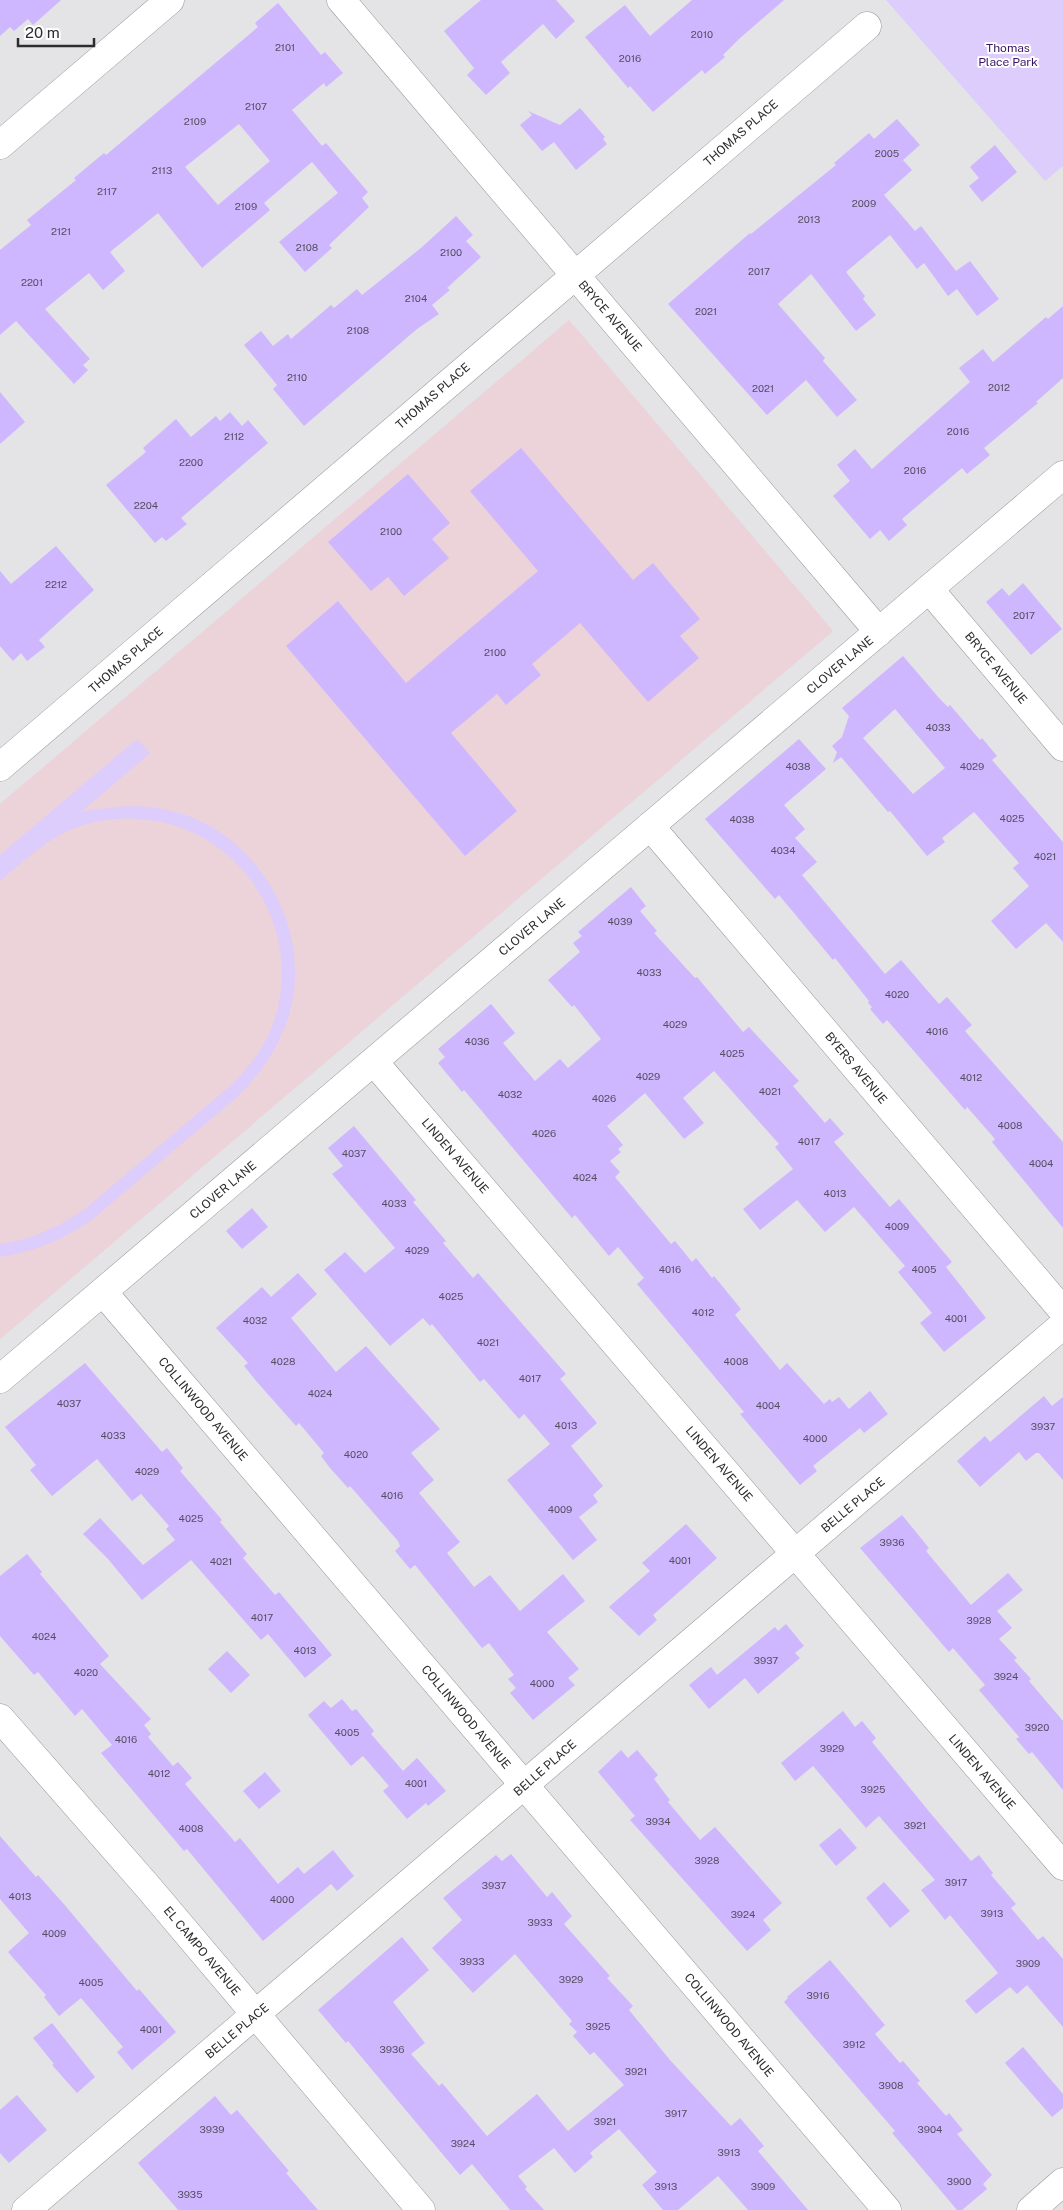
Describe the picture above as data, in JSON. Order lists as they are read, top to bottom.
{
  "streets": {
    "street": [
      "THOMAS PLACE",
      "BRYCE AVENUE",
      "CLOVER LANE",
      "BYERS AVENUE",
      "LINDEN AVENUE",
      "COLLINWOOD AVENUE",
      "BELLE PLACE",
      "EL CAMPO AVENUE"
    ]
  },
  "crossings": [
    ["THOMAS PLACE", "BRYCE AVENUE"],
    ["BRYCE AVENUE", "CLOVER LANE"],
    ["CLOVER LANE", "BYERS AVENUE"],
    ["CLOVER LANE", "LINDEN AVENUE"],
    ["CLOVER LANE", "COLLINWOOD AVENUE"],
    ["LINDEN AVENUE", "BELLE PLACE"],
    ["COLLINWOOD AVENUE", "BELLE PLACE"],
    ["BELLE PLACE", "EL CAMPO AVENUE"]
  ],
  "parks": ["Thomas Place Park"],
  "house_numbers": [
    "2010",
    "2101",
    "2016",
    "2107",
    "2109",
    "2005",
    "2113",
    "2117",
    "2009",
    "2109",
    "2013",
    "2121",
    "2108",
    "2100",
    "2017",
    "2201",
    "2104",
    "2021",
    "2108",
    "2110",
    "2012",
    "2021",
    "2016",
    "2112",
    "2200",
    "2016",
    "2204",
    "2100",
    "2212",
    "2017",
    "2100",
    "4033",
    "4038",
    "4029",
    "4025",
    "4038",
    "4034",
    "4021",
    "4039",
    "4033",
    "4020",
    "4029",
    "4016",
    "4036",
    "4025",
    "4029",
    "4012",
    "4021",
    "4032",
    "4026",
    "4008",
    "4026",
    "4017",
    "4037",
    "4004",
    "4024",
    "4013",
    "4033",
    "4009",
    "4029",
    "4016",
    "4005",
    "4025",
    "4012",
    "4001",
    "4032",
    "4021",
    "4028",
    "4008",
    "4017",
    "4024",
    "4037",
    "4004",
    "4013",
    "3937",
    "4033",
    "4000",
    "4020",
    "4029",
    "4016",
    "4009",
    "4025",
    "3936",
    "4001",
    "4021",
    "4017",
    "3928",
    "4024",
    "4013",
    "3937",
    "4020",
    "3924",
    "4000",
    "3920",
    "4005",
    "4016",
    "3929",
    "4012",
    "4001",
    "3925",
    "3934",
    "3921",
    "4008",
    "3928",
    "3917",
    "3937",
    "4013",
    "4000",
    "3913",
    "3924",
    "3933",
    "4009",
    "3933",
    "3909",
    "3929",
    "4005",
    "3916",
    "3925",
    "4001",
    "3912",
    "3936",
    "3921",
    "3908",
    "3917",
    "3921",
    "3939",
    "3904",
    "3924",
    "3913",
    "3900",
    "3913",
    "3909",
    "3935"
  ],
  "scale_bar": "20 m"
}
